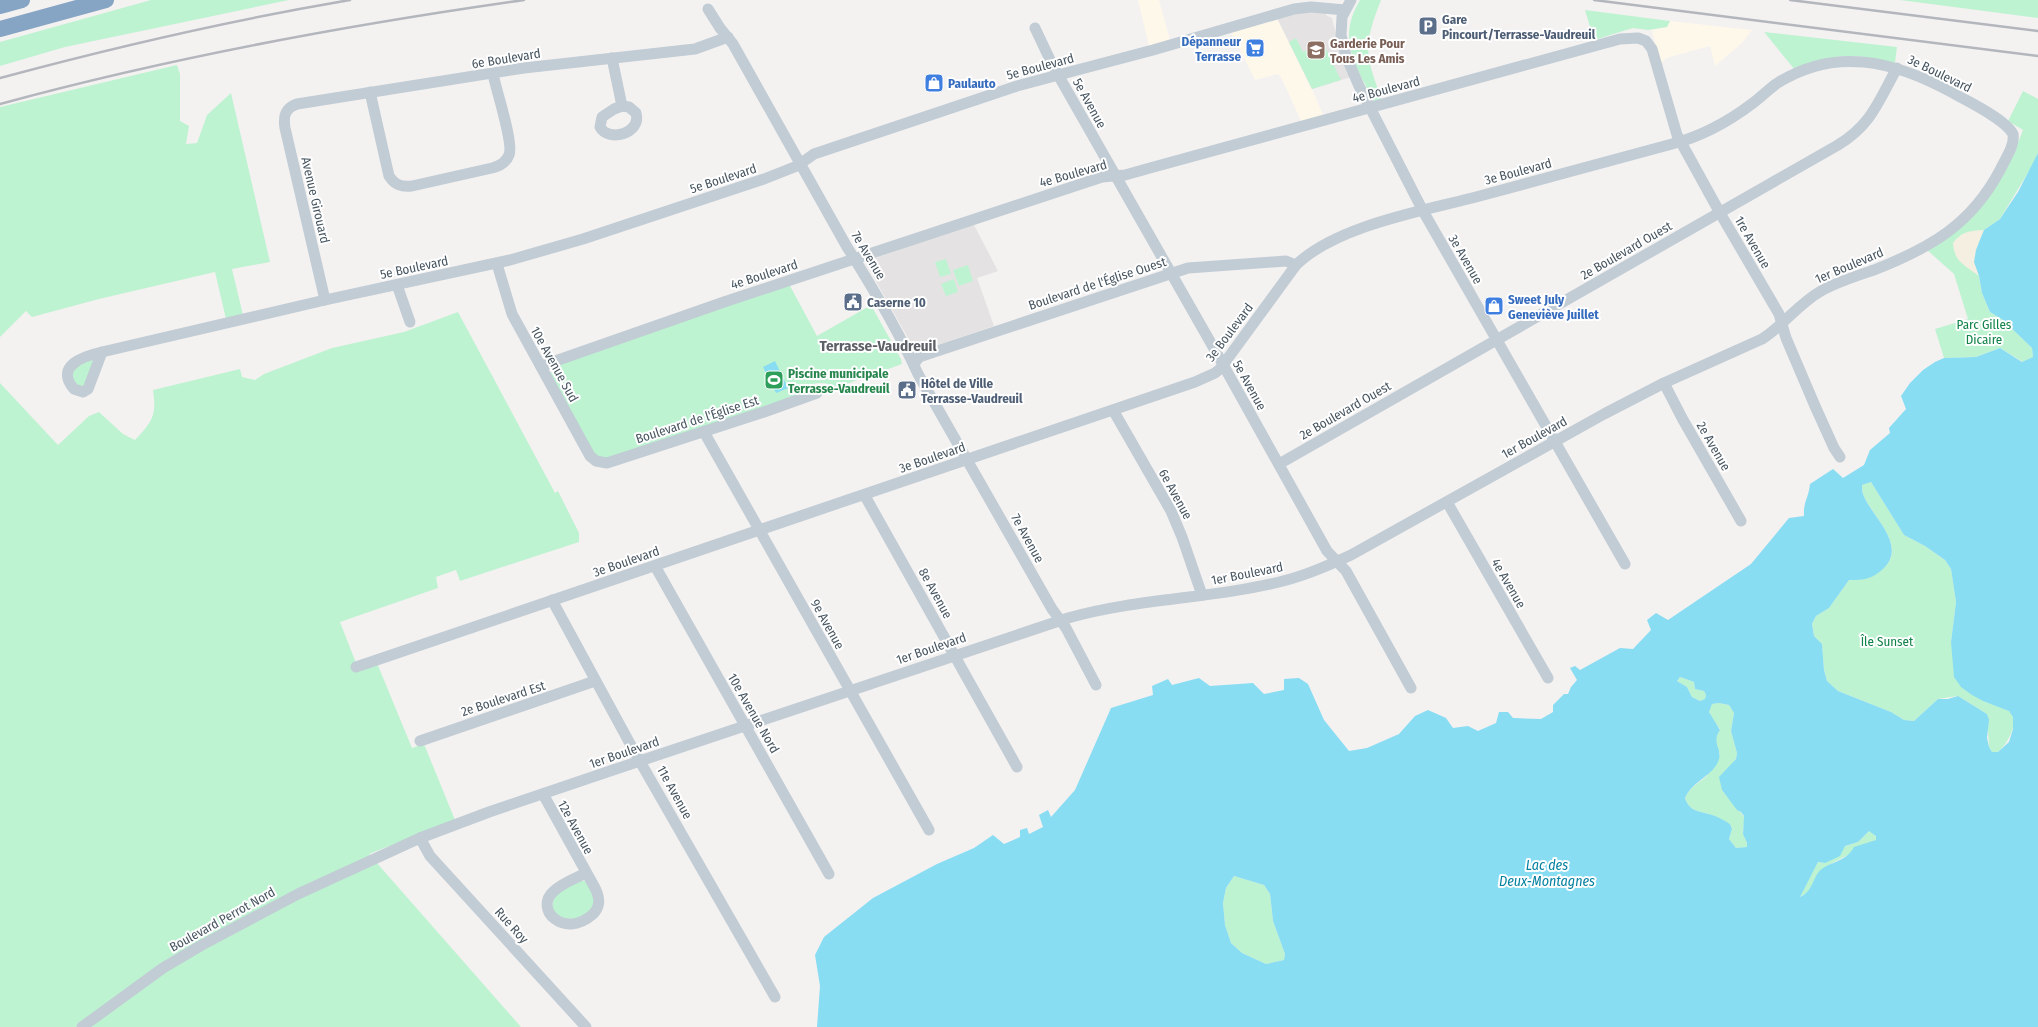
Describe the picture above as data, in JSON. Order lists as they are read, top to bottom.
{
  "streets": {
    "street": [
      "6e Boulevard",
      "5e Boulevard",
      "3e Boulevard",
      "4e Boulevard",
      "5e Avenue",
      "Avenue Girouard",
      "1re Avenue",
      "2e Boulevard Ouest",
      "7e Avenue",
      "3e Avenue",
      "1er Boulevard",
      "Boulevard de l'Église Ouest",
      "10e Avenue Sud",
      "Boulevard de l'Église Est",
      "2e Avenue",
      "6e Avenue",
      "4e Avenue",
      "8e Avenue",
      "9e Avenue",
      "2e Boulevard Est",
      "10e Avenue Nord",
      "11e Avenue",
      "12e Avenue",
      "Boulevard Perrot Nord",
      "Rue Roy"
    ]
  },
  "crossings": [
    ["6e Boulevard", "Avenue Girouard"],
    ["6e Boulevard", "7e Avenue"],
    ["5e Boulevard", "5e Avenue"],
    ["5e Boulevard", "Avenue Girouard"],
    ["5e Boulevard", "7e Avenue"],
    ["5e Boulevard", "3e Avenue"],
    ["5e Boulevard", "10e Avenue Sud"],
    ["3e Boulevard", "5e Avenue"],
    ["3e Boulevard", "1re Avenue"],
    ["3e Boulevard", "2e Boulevard Ouest"],
    ["3e Boulevard", "7e Avenue"],
    ["3e Boulevard", "3e Avenue"],
    ["3e Boulevard", "1er Boulevard"],
    ["3e Boulevard", "Boulevard de l'Église Ouest"],
    ["3e Boulevard", "6e Avenue"],
    ["3e Boulevard", "8e Avenue"],
    ["3e Boulevard", "9e Avenue"],
    ["3e Boulevard", "10e Avenue Nord"],
    ["3e Boulevard", "11e Avenue"],
    ["4e Boulevard", "5e Avenue"],
    ["4e Boulevard", "1re Avenue"],
    ["4e Boulevard", "7e Avenue"],
    ["4e Boulevard", "3e Avenue"],
    ["4e Boulevard", "10e Avenue Sud"],
    ["5e Avenue", "2e Boulevard Ouest"],
    ["5e Avenue", "1er Boulevard"],
    ["5e Avenue", "Boulevard de l'Église Ouest"],
    ["1re Avenue", "2e Boulevard Ouest"],
    ["1re Avenue", "1er Boulevard"],
    ["2e Boulevard Ouest", "3e Avenue"],
    ["7e Avenue", "1er Boulevard"],
    ["7e Avenue", "Boulevard de l'Église Ouest"],
    ["3e Avenue", "1er Boulevard"],
    ["1er Boulevard", "2e Avenue"],
    ["1er Boulevard", "6e Avenue"],
    ["1er Boulevard", "4e Avenue"],
    ["1er Boulevard", "8e Avenue"],
    ["1er Boulevard", "9e Avenue"],
    ["1er Boulevard", "10e Avenue Nord"],
    ["1er Boulevard", "11e Avenue"],
    ["1er Boulevard", "12e Avenue"],
    ["1er Boulevard", "Boulevard Perrot Nord"],
    ["1er Boulevard", "Rue Roy"],
    ["10e Avenue Sud", "Boulevard de l'Église Est"],
    ["Boulevard de l'Église Est", "9e Avenue"],
    ["2e Boulevard Est", "11e Avenue"]
  ],
  "districts": ["Terrasse-Vaudreuil"],
  "water": ["Lac des Deux-Montagnes"],
  "parks": ["Parc Gilles Dicaire", "Île Sunset"],
  "places": {
    "parking": ["Gare Pincourt/Terrasse-Vaudreuil"],
    "supermarket": ["Dépanneur Terrasse"],
    "school or university": ["Garderie Pour Tous Les Amis"],
    "shop": ["Paulauto", "Sweet July Geneviève Juillet"],
    "public building": ["Caserne 10", "Hôtel de Ville Terrasse-Vaudreuil"],
    "sports": ["Piscine municipale Terrasse-Vaudreuil"]
  }
}
